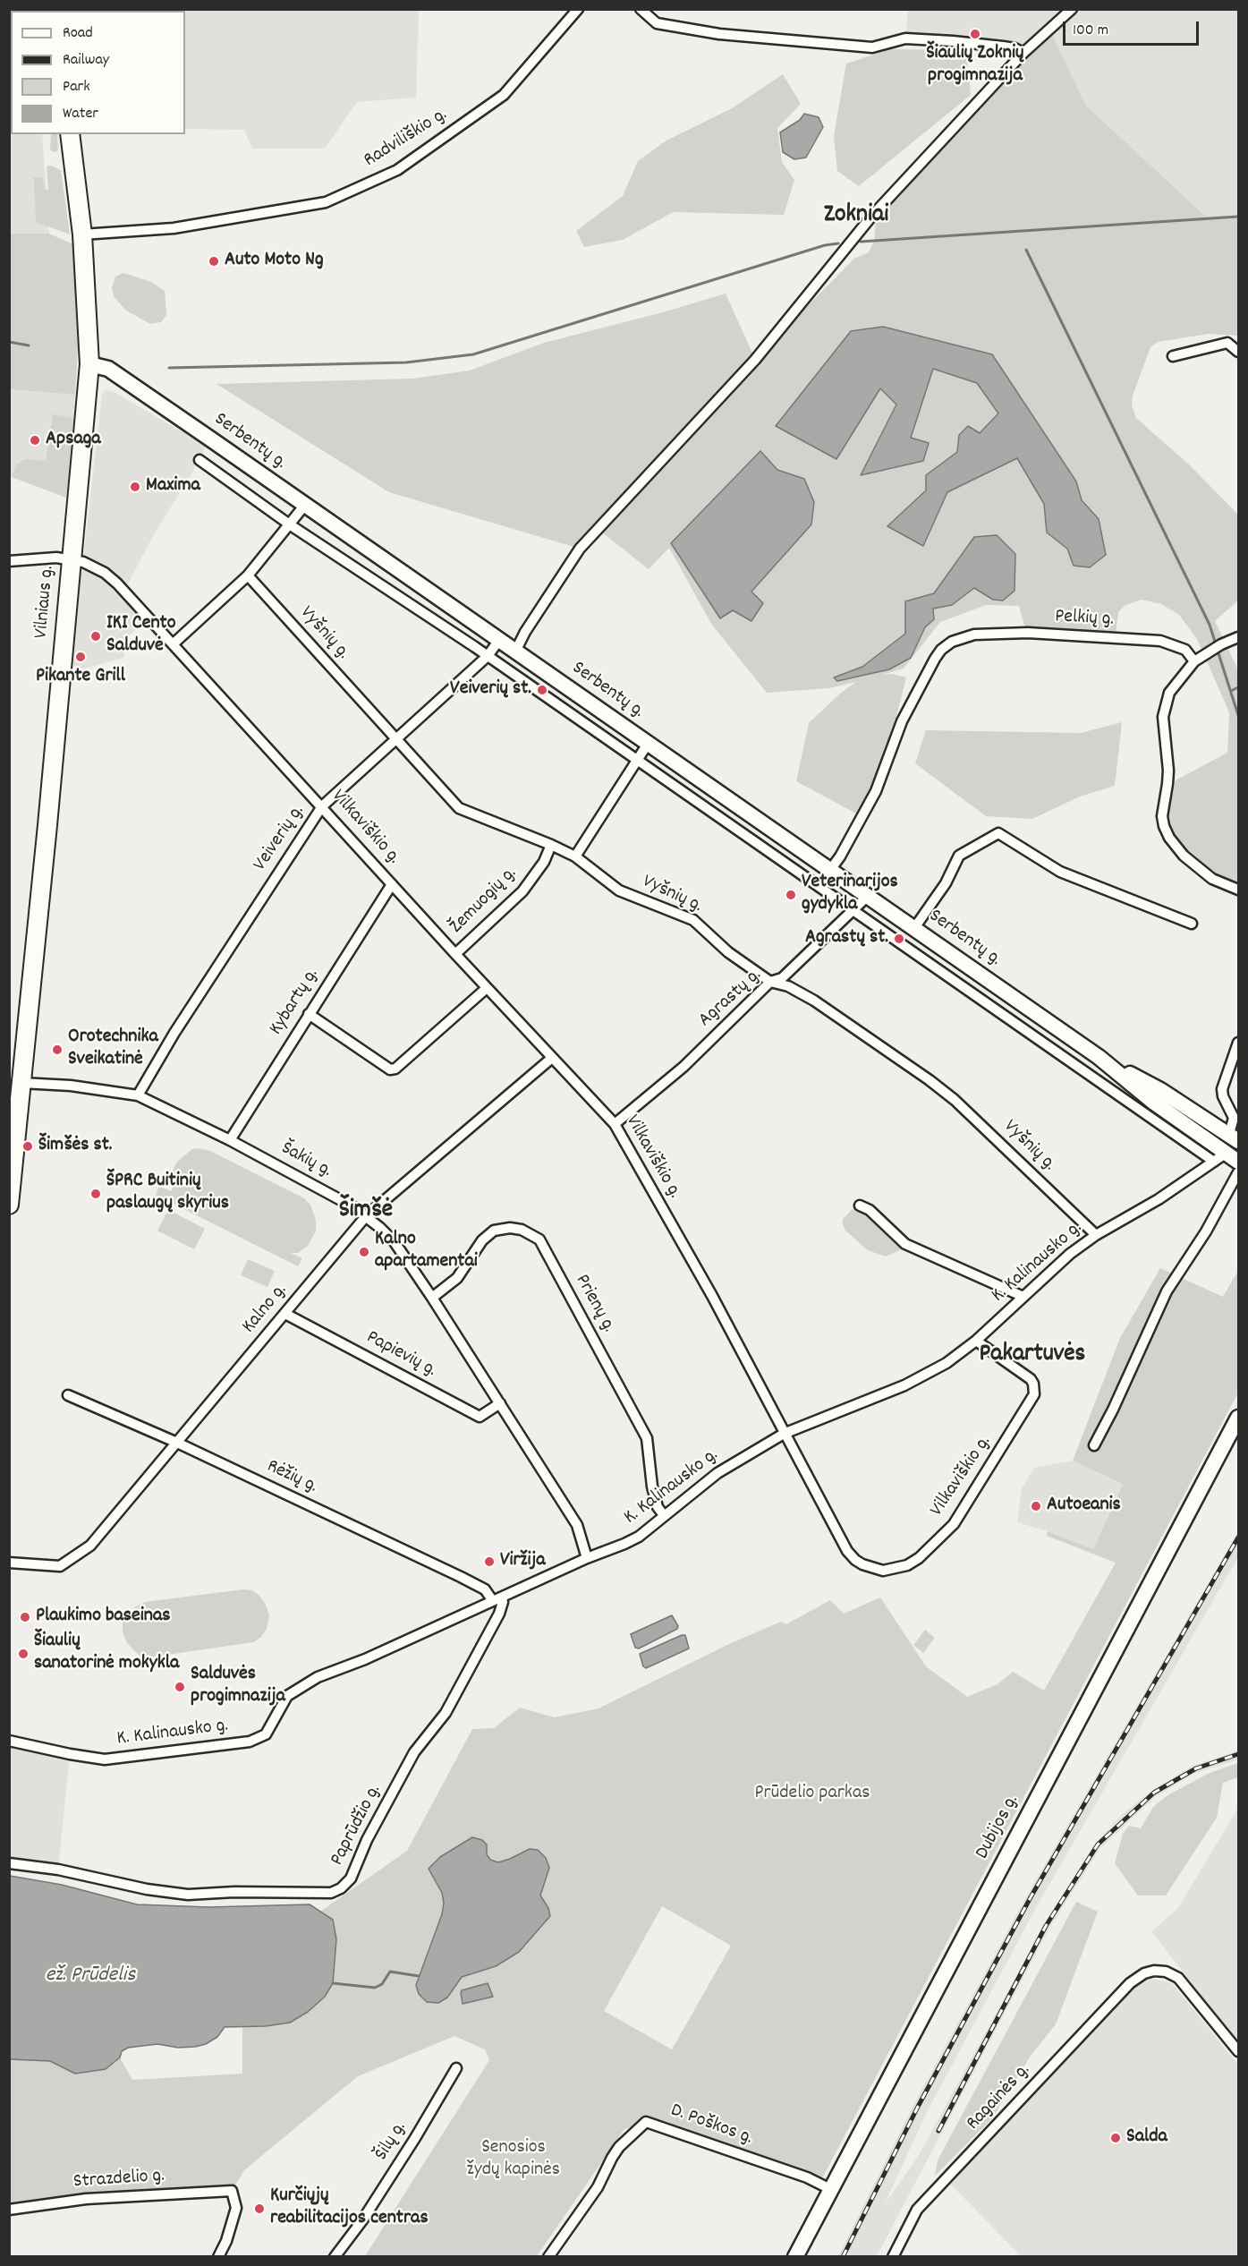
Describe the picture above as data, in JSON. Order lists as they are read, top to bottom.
{
  "streets": {
    "highway": ["Vilniaus g."],
    "main road": ["Serbentų g.", "Dubijos g."],
    "street": [
      "Radviliškio g.",
      "Pelkių g.",
      "Vyšnių g.",
      "Vilkaviškio g.",
      "Veiverių g.",
      "Žemuogių g.",
      "Agrastų g.",
      "Kybartų g.",
      "Šakių g.",
      "K. Kalinausko g.",
      "Prienų g.",
      "Kalno g.",
      "Papievių g.",
      "Rėžių g.",
      "Paprūdžio g.",
      "Ragainės g.",
      "D. Poškos g.",
      "Šilų g.",
      "Strazdelio g."
    ]
  },
  "crossings": [
    ["Radviliškio g.", "Vilniaus g."],
    ["Serbentų g.", "Vilniaus g."],
    ["Serbentų g.", "Pelkių g."],
    ["Serbentų g.", "Veiverių g."],
    ["Serbentų g.", "Agrastų g."],
    ["Serbentų g.", "K. Kalinausko g."],
    ["Vilniaus g.", "Vilkaviškio g."],
    ["Vilniaus g.", "Šakių g."],
    ["Vyšnių g.", "Veiverių g."],
    ["Vyšnių g.", "Žemuogių g."],
    ["Vyšnių g.", "Agrastų g."],
    ["Vyšnių g.", "K. Kalinausko g."],
    ["Vilkaviškio g.", "Veiverių g."],
    ["Vilkaviškio g.", "Žemuogių g."],
    ["Vilkaviškio g.", "Agrastų g."],
    ["Vilkaviškio g.", "Kybartų g."],
    ["Vilkaviškio g.", "K. Kalinausko g."],
    ["Vilkaviškio g.", "Kalno g."],
    ["Veiverių g.", "Šakių g."],
    ["Kybartų g.", "Šakių g."],
    ["Šakių g.", "K. Kalinausko g."],
    ["Šakių g.", "Prienų g."],
    ["Šakių g.", "Kalno g."],
    ["Šakių g.", "Papievių g."],
    ["K. Kalinausko g.", "Prienų g."],
    ["K. Kalinausko g.", "Rėžių g."],
    ["K. Kalinausko g.", "Paprūdžio g."],
    ["Kalno g.", "Papievių g."],
    ["Kalno g.", "Rėžių g."],
    ["Rėžių g.", "Paprūdžio g."],
    ["Dubijos g.", "D. Poškos g."]
  ],
  "districts": ["Zokniai", "Šimšė", "Pakartuvės"],
  "water": ["ež. Prūdelis"],
  "parks": ["Prūdelio parkas", "Senosios žydų kapinės"],
  "places": [
    "Šiaulių Zoknių progimnazija",
    "Auto Moto Ng",
    "Apsaga",
    "Maxima",
    "IKI Cento Salduvė",
    "Pikante Grill",
    "Veiverių st.",
    "Veterinarijos gydykla",
    "Agrastų st.",
    "Orotechnika Sveikatinė",
    "Šimšės st.",
    "ŠPRC Buitinių paslaugų skyrius",
    "Kalno apartamentai",
    "Autoeanis",
    "Viržija",
    "Plaukimo baseinas",
    "Šiaulių sanatorinė mokykla",
    "Salduvės progimnazija",
    "Salda",
    "Kurčiųjų reabilitacijos centras"
  ],
  "legend": [
    "Road",
    "Railway",
    "Park",
    "Water"
  ],
  "scale_bar": "100 m"
}
